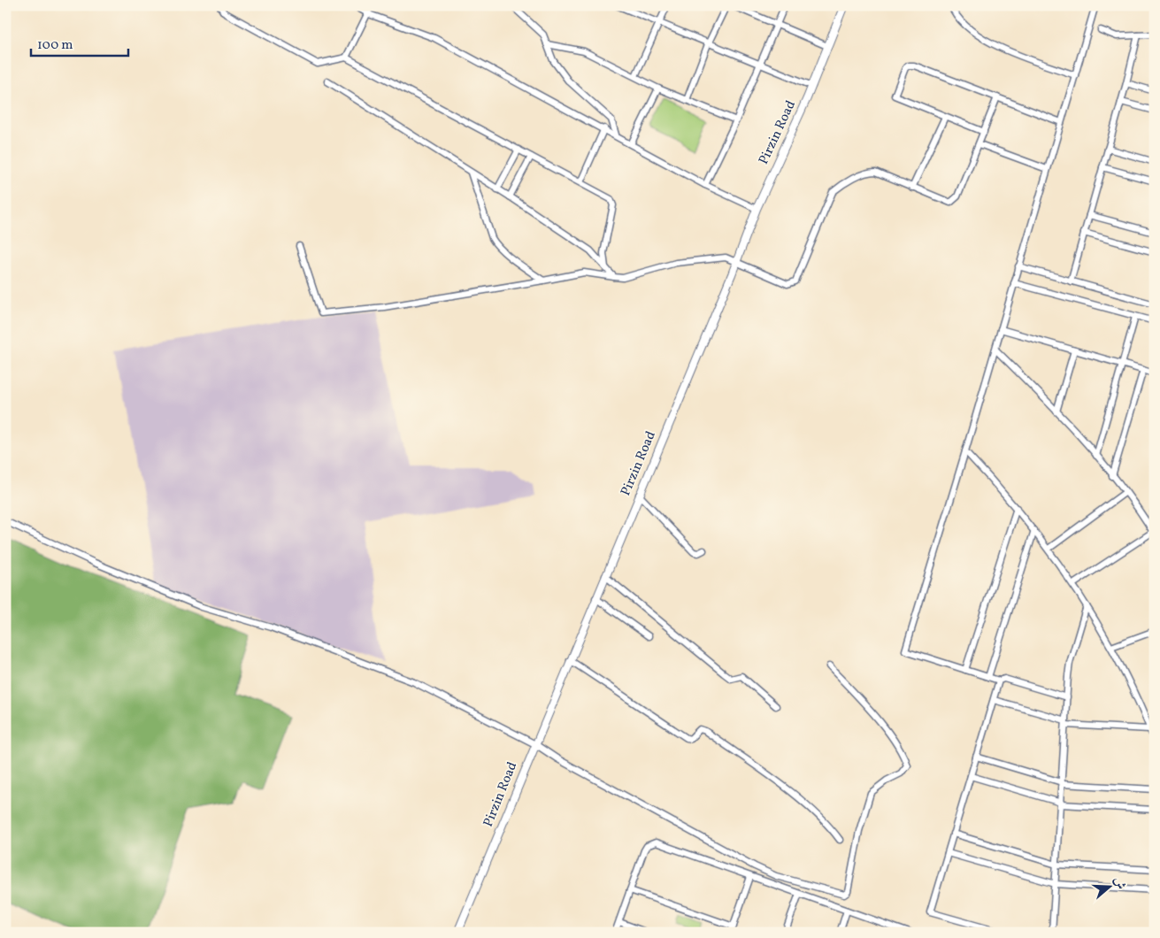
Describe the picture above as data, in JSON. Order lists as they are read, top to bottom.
{
  "streets": {
    "street": ["Pirzin Road"]
  },
  "scale_bar": "100 m",
  "north": "right"
}
